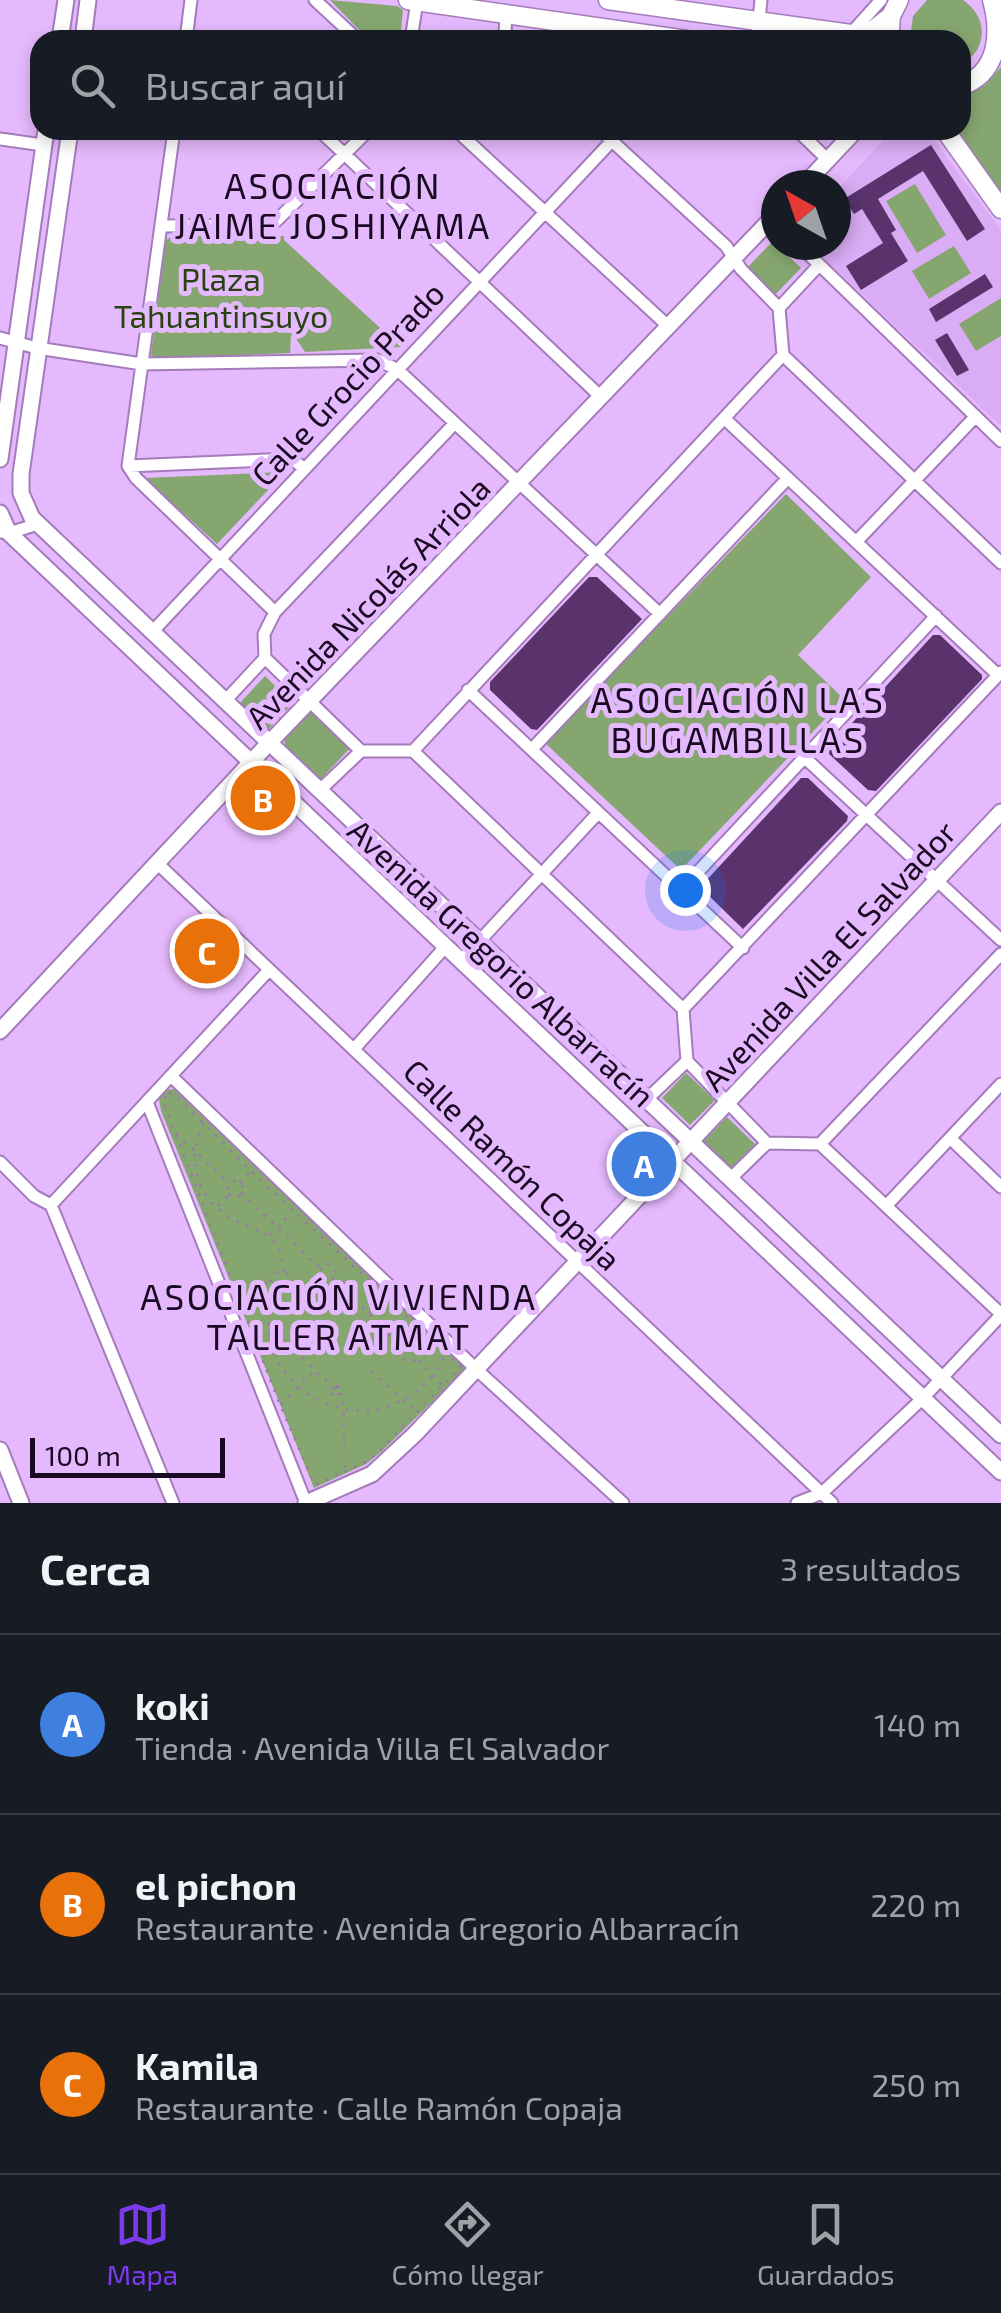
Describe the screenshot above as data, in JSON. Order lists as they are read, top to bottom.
{
  "streets": {
    "street": [
      "Calle Grocio Prado",
      "Avenida Nicolás Arriola",
      "Avenida Villa El Salvador",
      "Avenida Gregorio Albarracín",
      "Calle Ramón Copaja"
    ]
  },
  "crossings": [
    ["Calle Grocio Prado", "Avenida Gregorio Albarracín"],
    ["Avenida Nicolás Arriola", "Avenida Gregorio Albarracín"],
    ["Avenida Nicolás Arriola", "Calle Ramón Copaja"],
    ["Avenida Villa El Salvador", "Avenida Gregorio Albarracín"],
    ["Avenida Villa El Salvador", "Calle Ramón Copaja"]
  ],
  "districts": ["ASOCIACIÓN JAIME JOSHIYAMA", "ASOCIACIÓN LAS BUGAMBILLAS", "ASOCIACIÓN VIVIENDA TALLER ATMAT"],
  "parks": ["Plaza Tahuantinsuyo"],
  "scale_bar": "100 m",
  "north": "top left",
  "page": {
    "search": "Buscar aquí",
    "pins": ["B", "C", "A"],
    "scale": "100 m",
    "heading": ["Cerca", "3 resultados"],
    "list": [
      {
        "mark": "A",
        "name": "koki",
        "note": "Tienda · Avenida Villa El Salvador",
        "value": "140 m"
      },
      {
        "mark": "B",
        "name": "el pichon",
        "note": "Restaurante · Avenida Gregorio Albarracín",
        "value": "220 m"
      },
      {
        "mark": "C",
        "name": "Kamila",
        "note": "Restaurante · Calle Ramón Copaja",
        "value": "250 m"
      }
    ],
    "nav": ["Mapa", "Cómo llegar", "Guardados"]
  }
}
